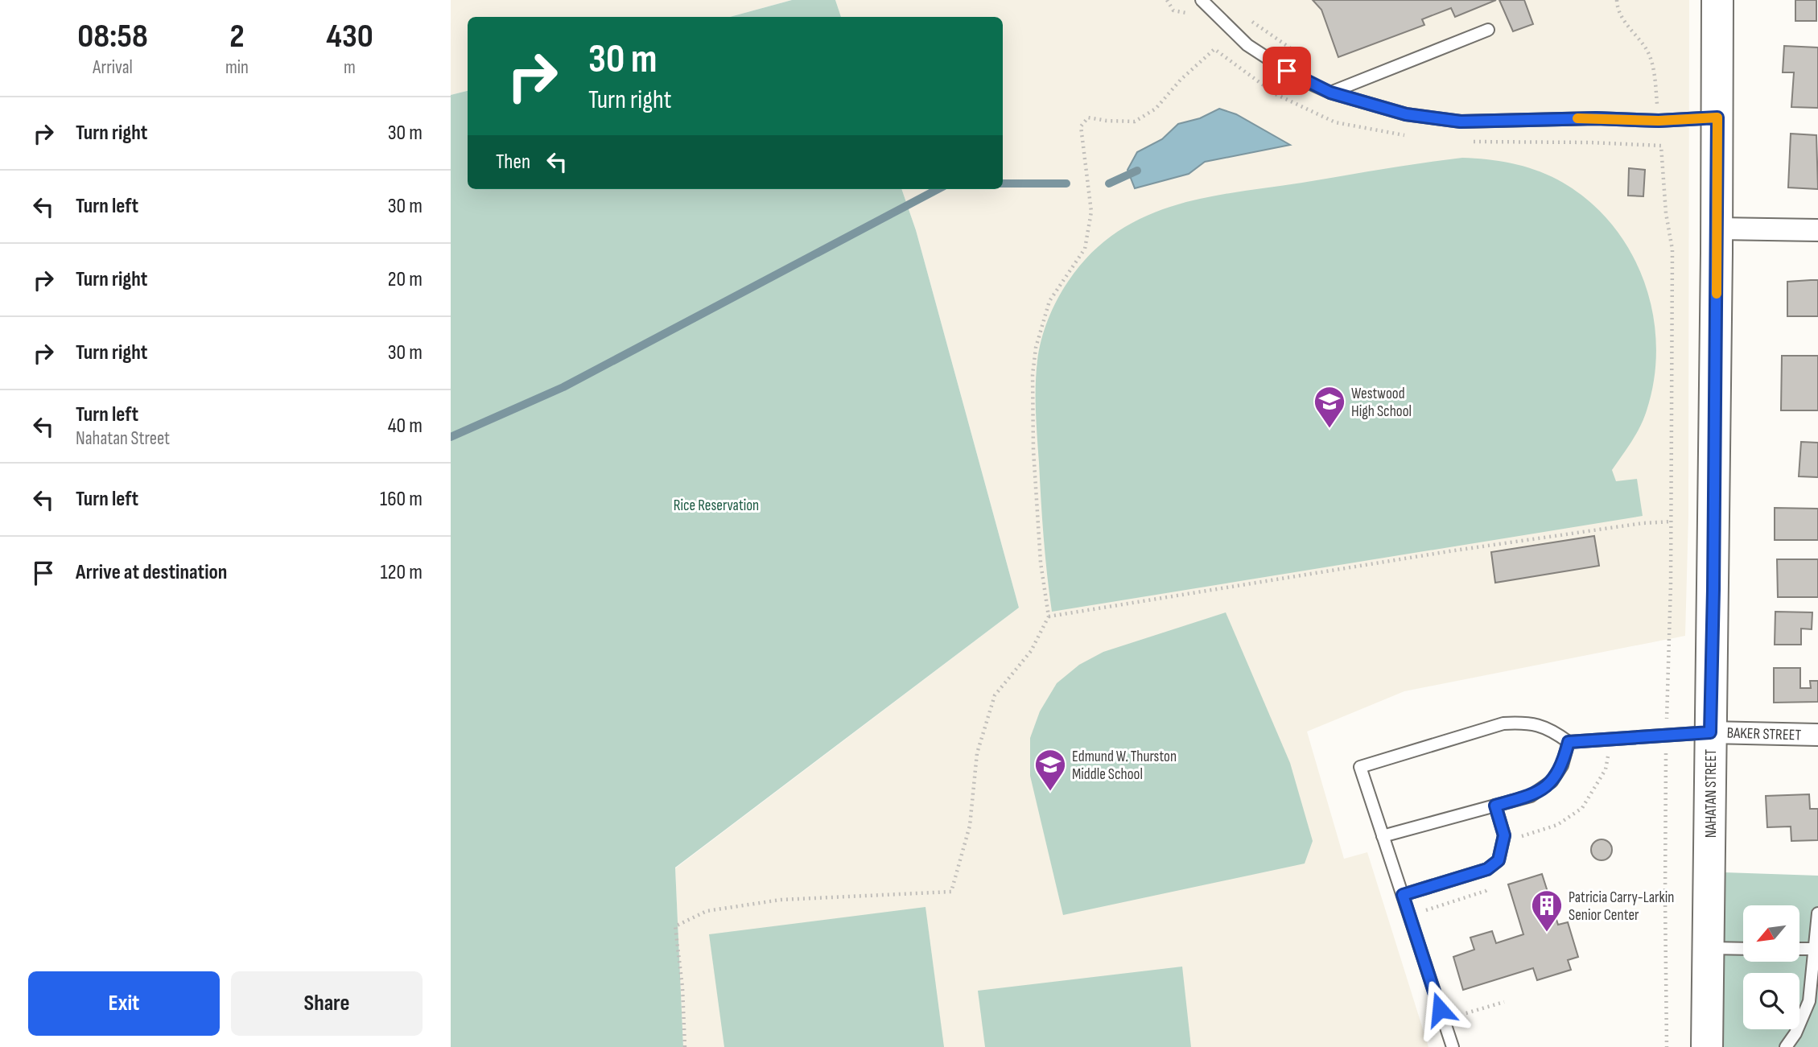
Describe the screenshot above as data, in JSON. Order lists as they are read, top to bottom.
{
  "streets": {
    "main road": ["NAHATAN STREET"],
    "street": ["BAKER STREET"]
  },
  "crossings": [
    ["BAKER STREET", "NAHATAN STREET"]
  ],
  "parks": ["Rice Reservation"],
  "places": {
    "school or university": ["Westwood High School", "Edmund W. Thurston Middle School"],
    "building": ["Patricia Carry-Larkin Senior Center"]
  },
  "north": "bottom left",
  "page": {
    "eta": [
      "08:58",
      "Arrival",
      "2",
      "min",
      "430",
      "m"
    ],
    "turn": ["30 m", "Turn right"],
    "list": [
      {
        "name": "Turn right",
        "value": "30 m"
      },
      {
        "name": "Turn left",
        "value": "30 m"
      },
      {
        "name": "Turn right",
        "value": "20 m"
      },
      {
        "name": "Turn right",
        "value": "30 m"
      },
      {
        "name": "Turn left",
        "note": "Nahatan Street",
        "value": "40 m"
      },
      {
        "name": "Turn left",
        "value": "160 m"
      },
      {
        "name": "Arrive at destination",
        "value": "120 m"
      }
    ],
    "then": "Then",
    "buttons": ["Exit", "Share"]
  }
}
